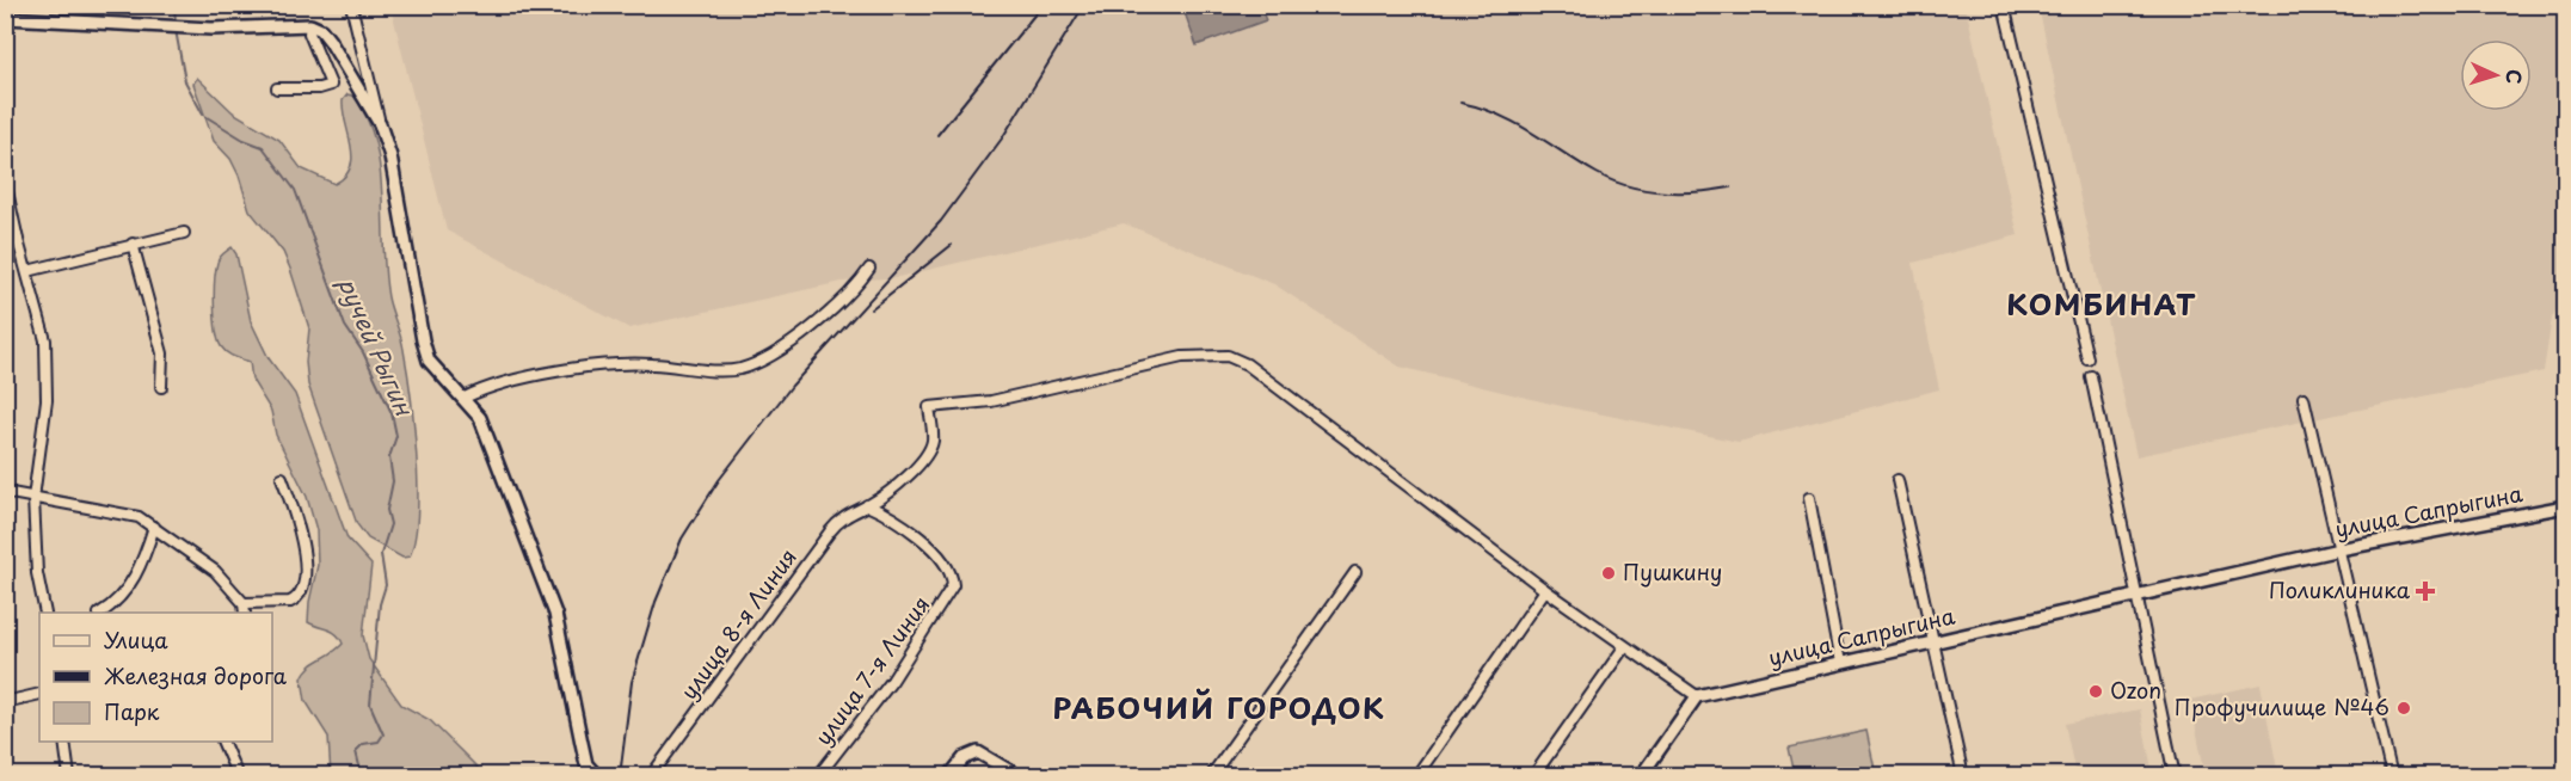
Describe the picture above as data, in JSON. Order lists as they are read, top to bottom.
{
  "streets": {
    "street": ["улица Сапрыгина", "улица 8-я Линия", "улица 7-я Линия"]
  },
  "crossings": [
    ["улица 8-я Линия", "улица 7-я Линия"]
  ],
  "districts": ["КОМБИНАТ", "РАБОЧИЙ ГОРОДОК"],
  "water": ["ручей Рыгин"],
  "places": {
    "other": ["Пушкину", "Ozon", "Профучилище №46"],
    "health": ["Поликлиника"]
  },
  "legend": ["Улица", "Железная дорога", "Парк"],
  "north": "right"
}
